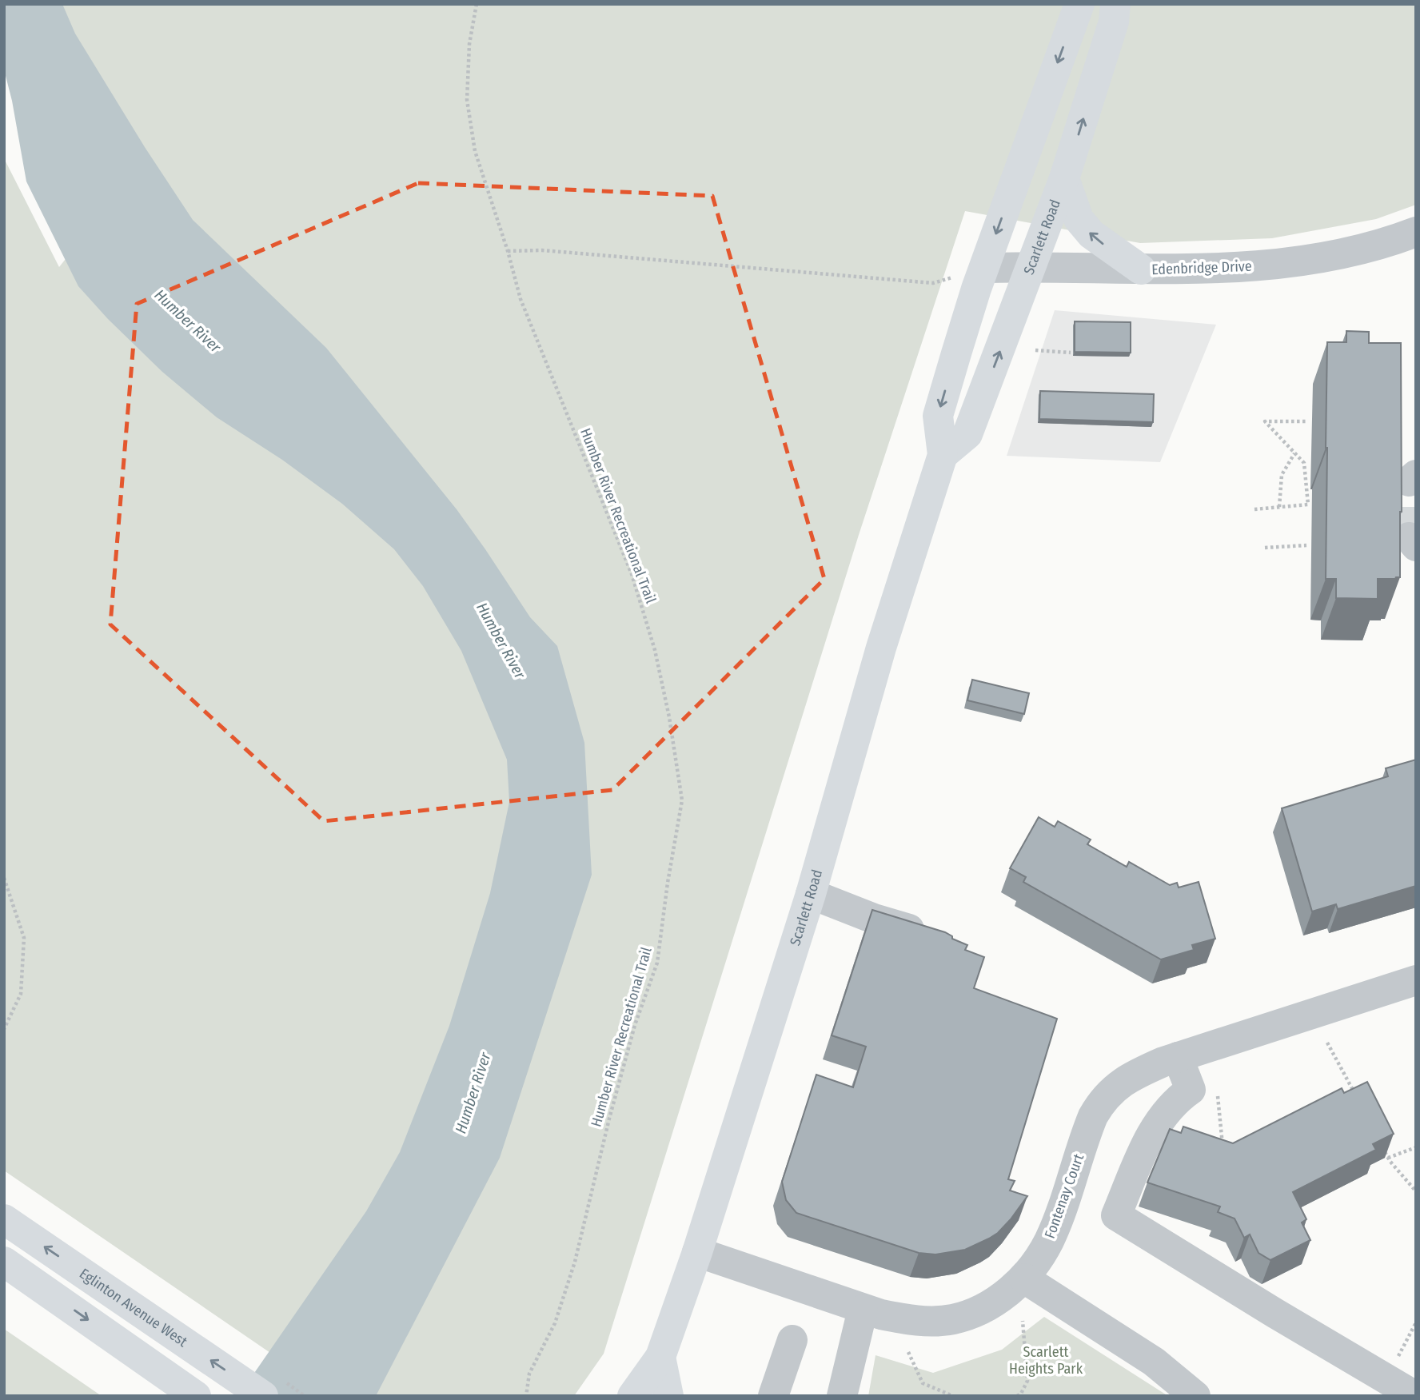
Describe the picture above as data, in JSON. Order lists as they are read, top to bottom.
{
  "streets": {
    "main road": ["Scarlett Road", "Eglinton Avenue West"],
    "street": ["Edenbridge Drive", "Fontenay Court"],
    "path": ["Humber River Recreational Trail"]
  },
  "crossings": [
    ["Scarlett Road", "Edenbridge Drive"],
    ["Scarlett Road", "Fontenay Court"]
  ],
  "water": ["Humber River"],
  "parks": ["Scarlett Heights Park"]
}
